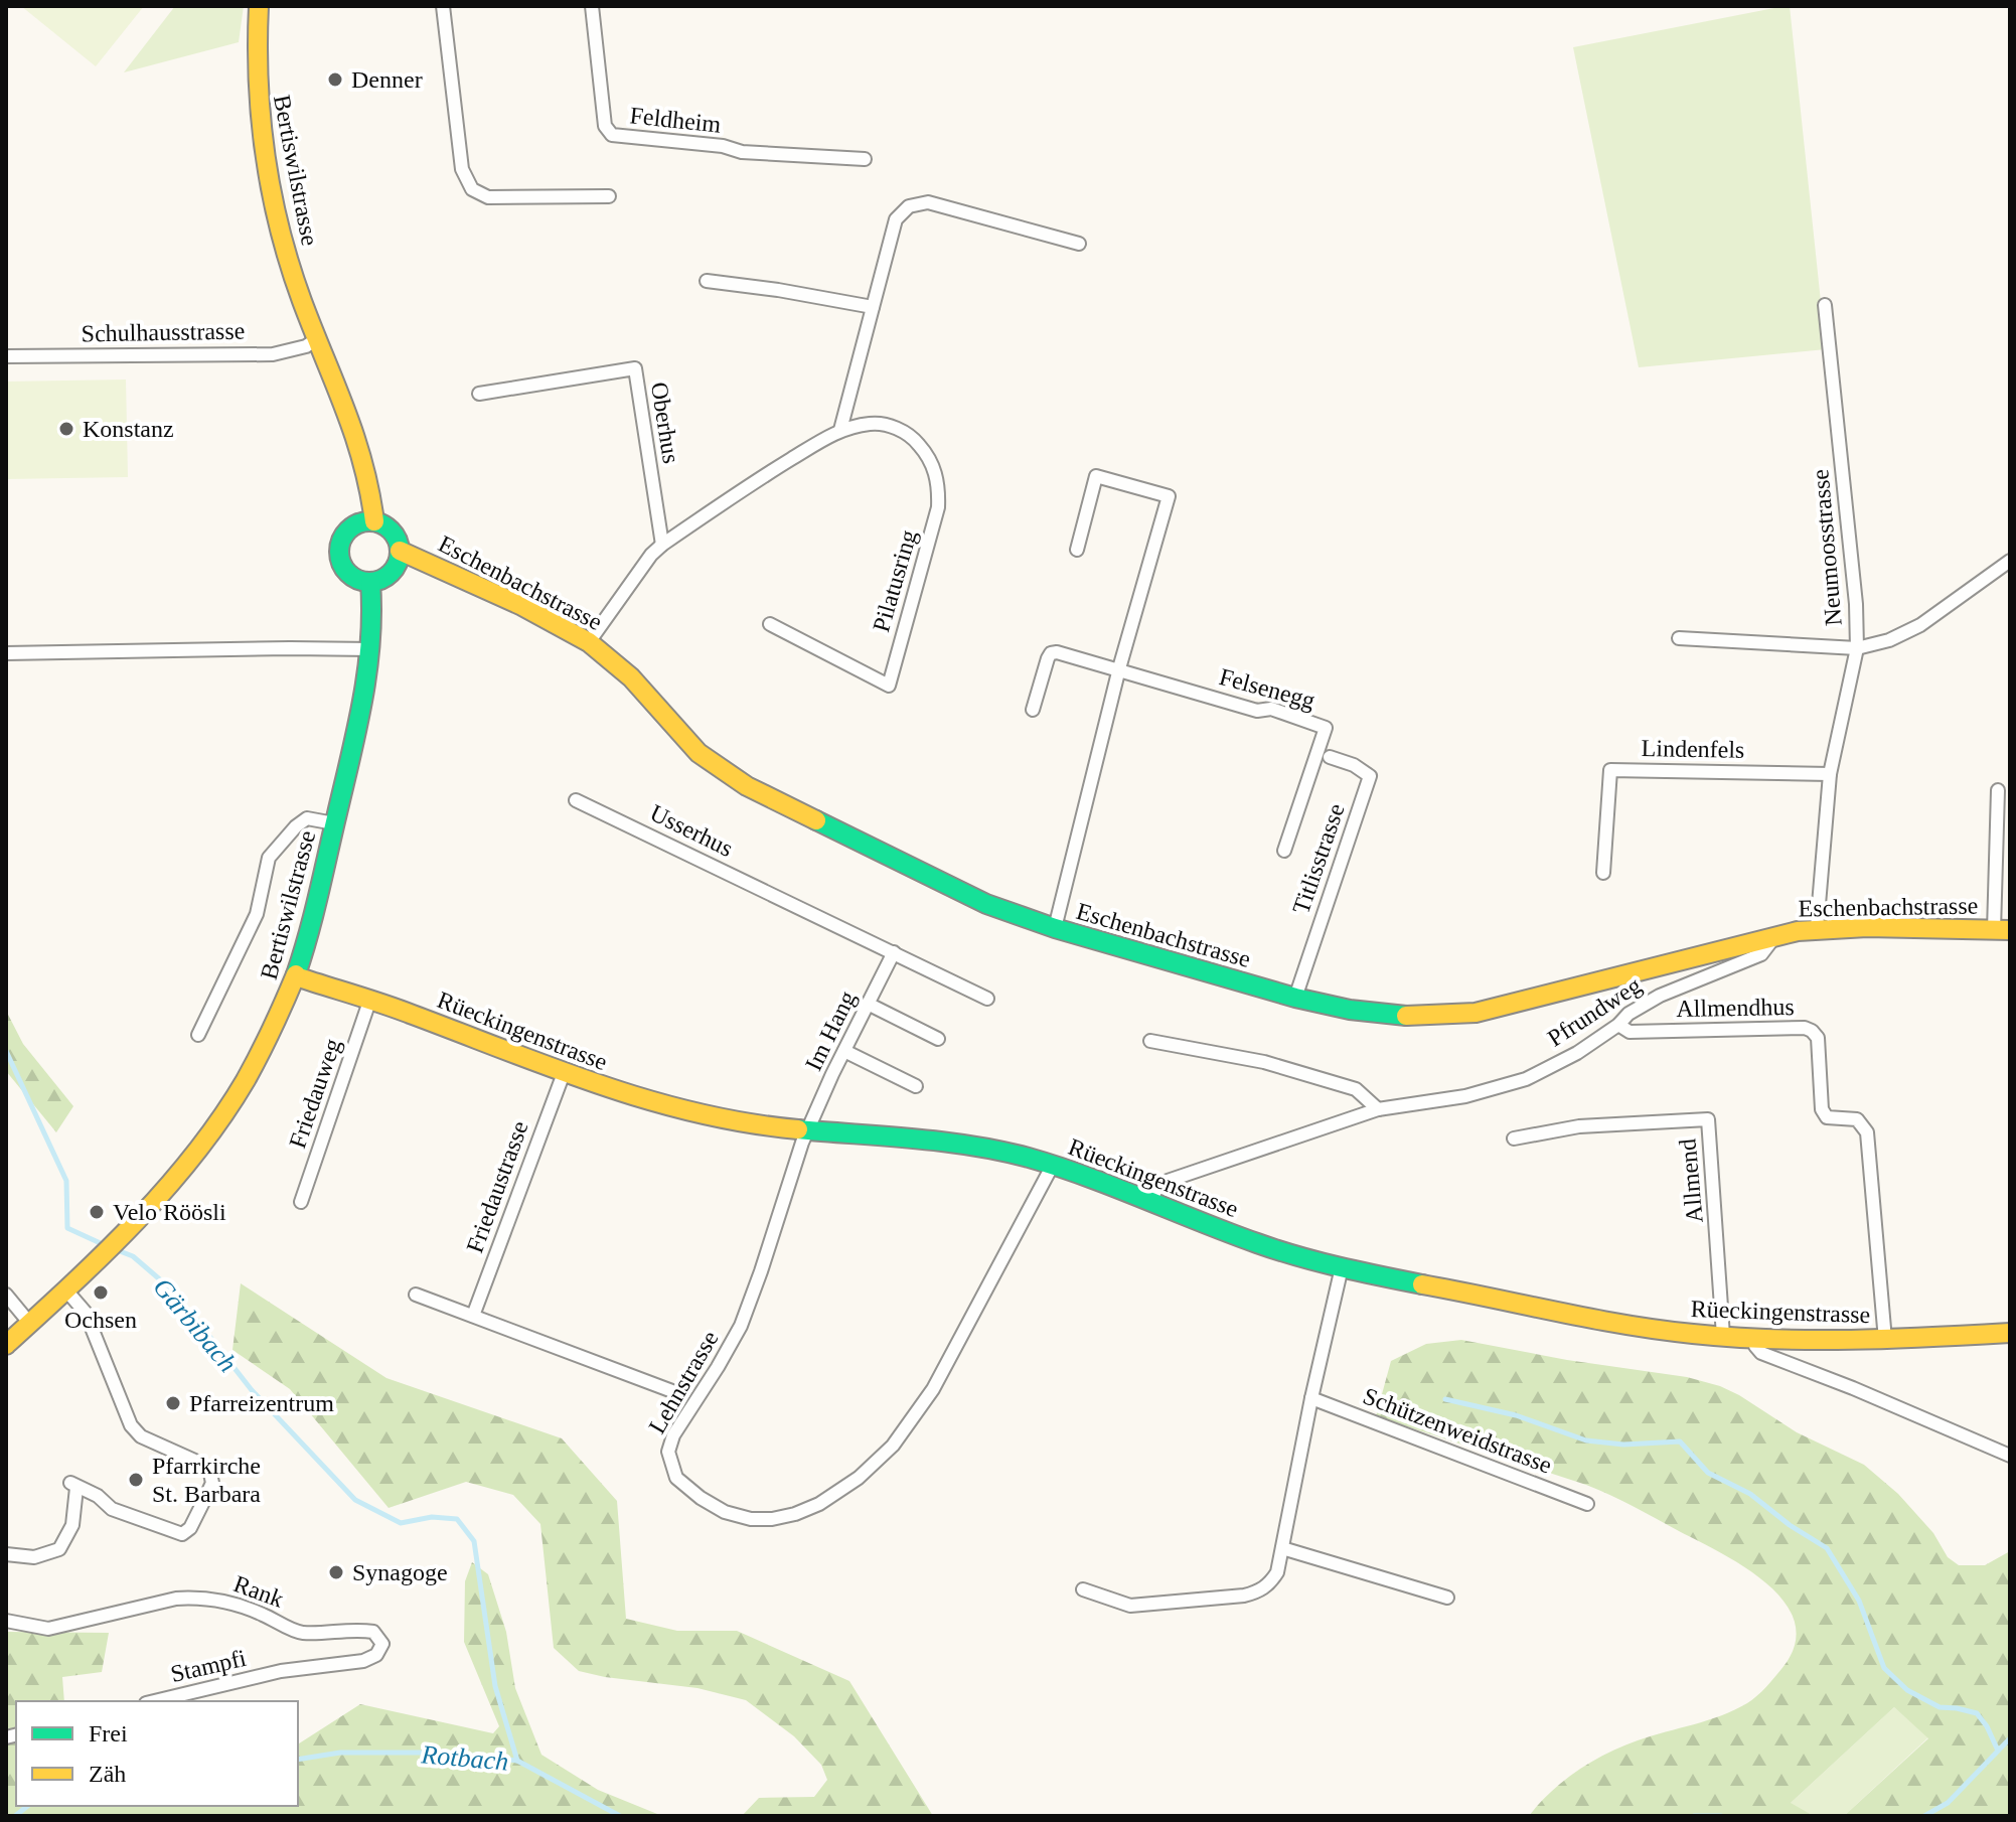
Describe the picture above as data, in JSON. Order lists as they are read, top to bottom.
{
  "streets": {
    "street": [
      "Feldheim",
      "Bertiswilstrasse",
      "Schulhausstrasse",
      "Oberhus",
      "Neumoosstrasse",
      "Pilatusring",
      "Eschenbachstrasse",
      "Felsenegg",
      "Lindenfels",
      "Usserhus",
      "Titlisstrasse",
      "Allmendhus",
      "Pfrundweg",
      "Rüeckingenstrasse",
      "Im Hang",
      "Friedauweg",
      "Allmend",
      "Friedaustrasse",
      "Lehnstrasse",
      "Schützenweidstrasse",
      "Rank",
      "Stampfi"
    ]
  },
  "crossings": [
    ["Bertiswilstrasse", "Schulhausstrasse"],
    ["Bertiswilstrasse", "Eschenbachstrasse"],
    ["Bertiswilstrasse", "Rüeckingenstrasse"],
    ["Oberhus", "Pilatusring"],
    ["Neumoosstrasse", "Eschenbachstrasse"],
    ["Neumoosstrasse", "Lindenfels"],
    ["Pilatusring", "Eschenbachstrasse"],
    ["Eschenbachstrasse", "Titlisstrasse"],
    ["Eschenbachstrasse", "Pfrundweg"],
    ["Usserhus", "Im Hang"],
    ["Allmendhus", "Pfrundweg"],
    ["Allmendhus", "Rüeckingenstrasse"],
    ["Pfrundweg", "Rüeckingenstrasse"],
    ["Rüeckingenstrasse", "Im Hang"],
    ["Rüeckingenstrasse", "Friedauweg"],
    ["Rüeckingenstrasse", "Allmend"],
    ["Rüeckingenstrasse", "Friedaustrasse"],
    ["Rüeckingenstrasse", "Lehnstrasse"],
    ["Im Hang", "Lehnstrasse"],
    ["Rank", "Stampfi"]
  ],
  "water": ["Gärbibach", "Rotbach"],
  "places": [
    "Denner",
    "Konstanz",
    "Velo Röösli",
    "Ochsen",
    "Pfarreizentrum",
    "Pfarrkirche St. Barbara",
    "Synagoge"
  ],
  "legend": ["Frei", "Zäh"]
}
